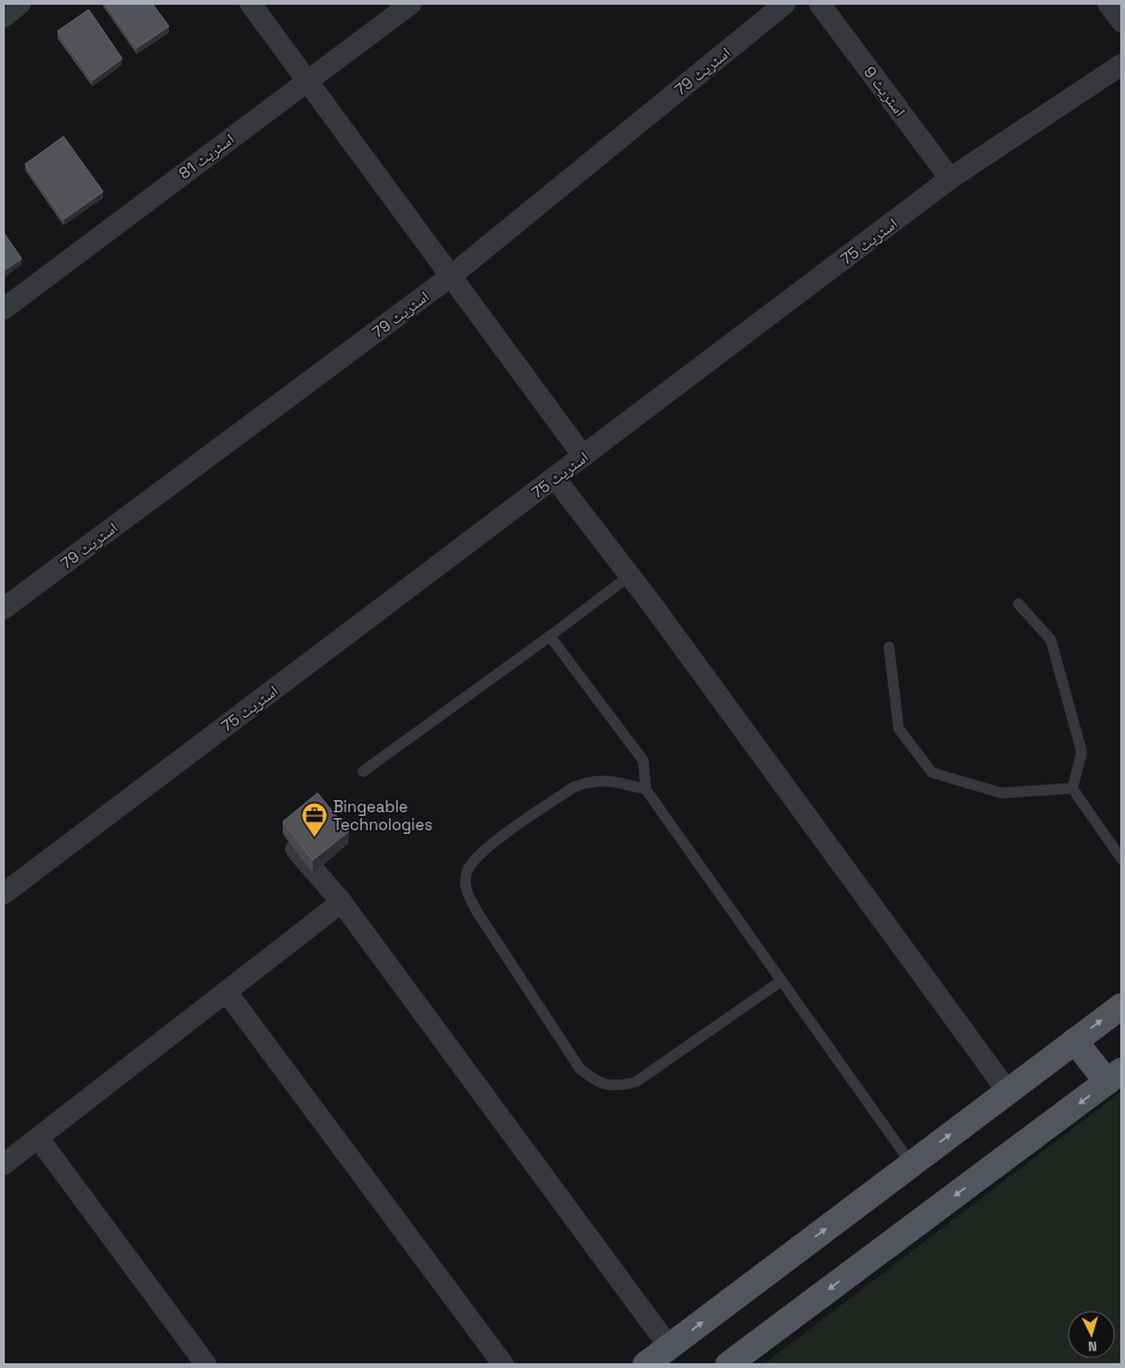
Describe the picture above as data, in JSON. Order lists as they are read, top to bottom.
{
  "streets": {
    "street": [
      "اسٹریٹ 79",
      "اسٹریٹ 9",
      "اسٹریٹ 81",
      "اسٹریٹ 75"
    ]
  },
  "crossings": [
    ["اسٹریٹ 9", "اسٹریٹ 75"]
  ],
  "places": {
    "office": ["Bingeable Technologies"]
  },
  "north": "bottom"
}
